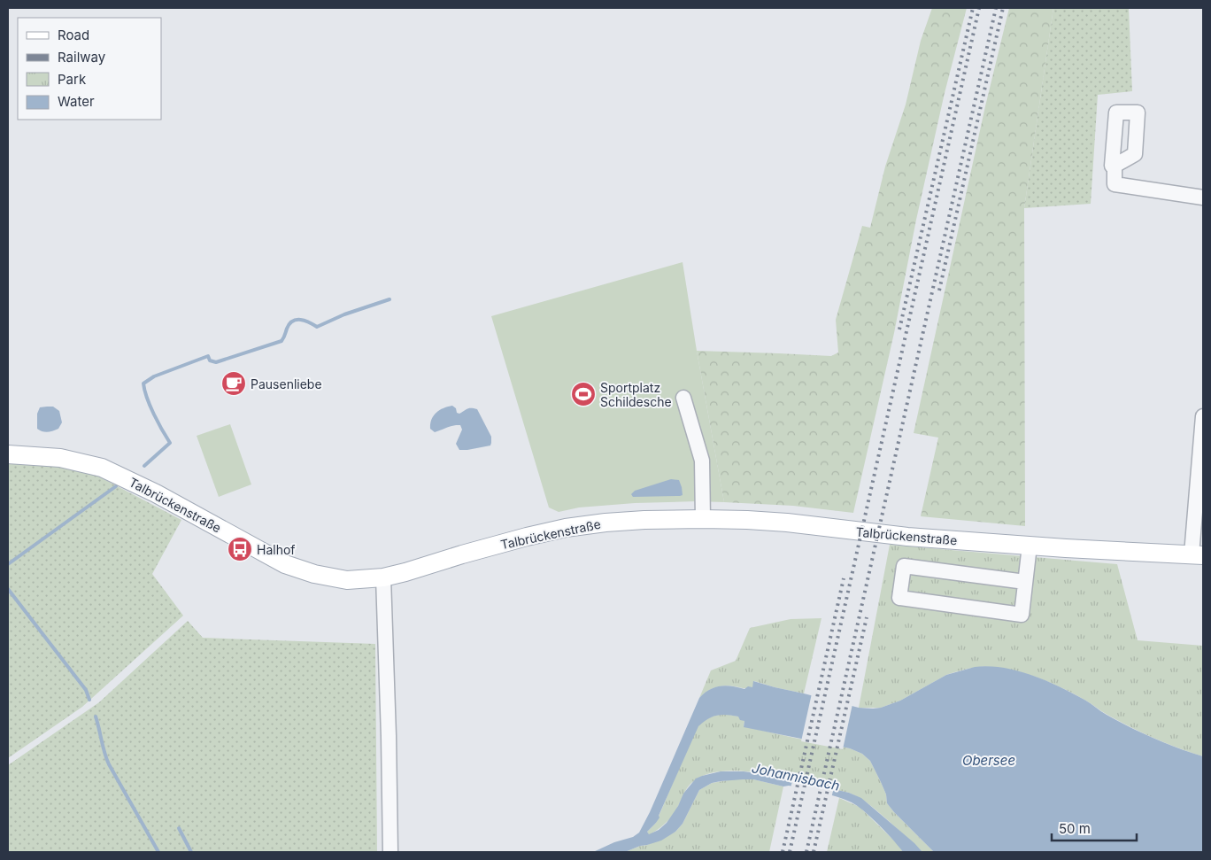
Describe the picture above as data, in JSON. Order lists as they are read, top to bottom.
{
  "streets": {
    "main road": ["Talbrückenstraße"]
  },
  "water": ["Obersee", "Johannisbach"],
  "places": {
    "cafe": ["Pausenliebe"],
    "sports": ["Sportplatz Schildesche"],
    "bus stop": ["Halhof"]
  },
  "legend": [
    "Road",
    "Railway",
    "Park",
    "Water"
  ],
  "scale_bar": "50 m"
}
